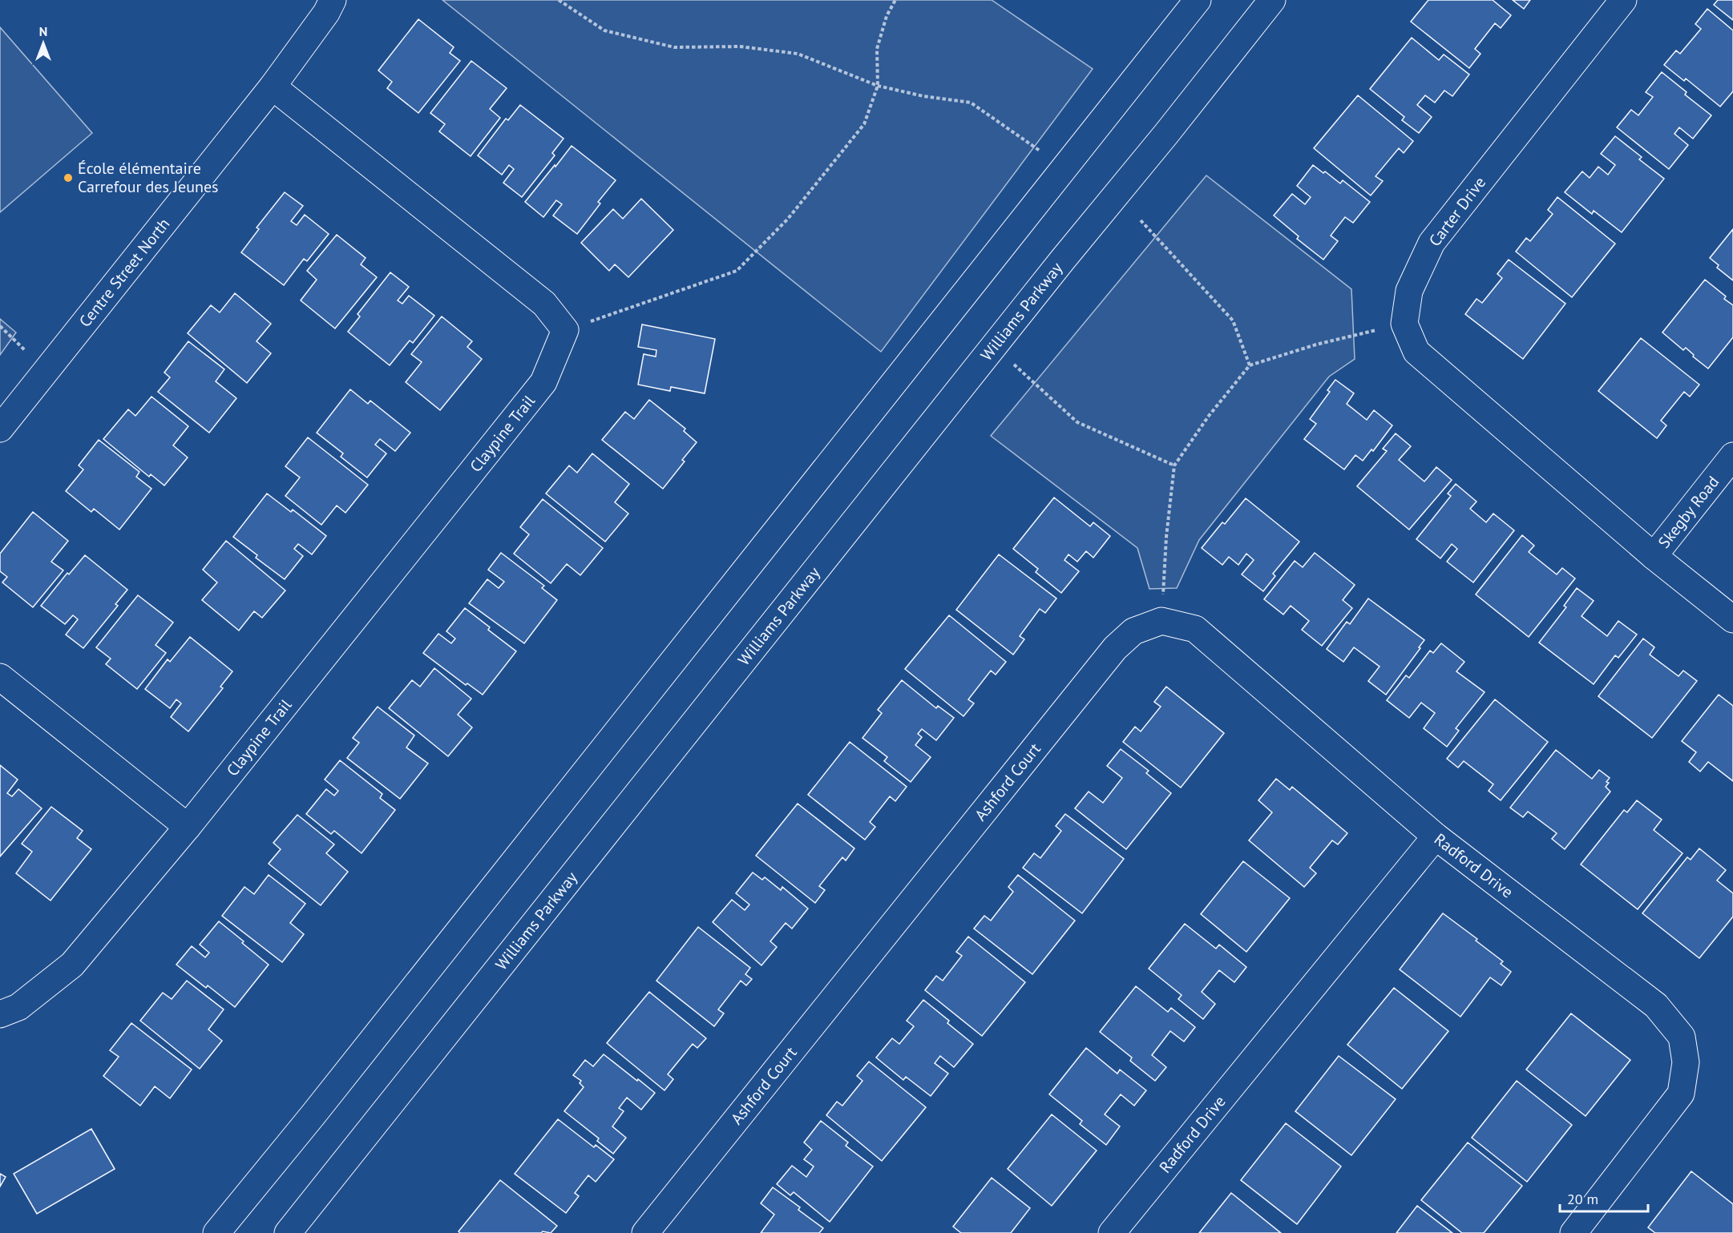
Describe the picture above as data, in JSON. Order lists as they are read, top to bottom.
{
  "streets": {
    "street": [
      "Carter Drive",
      "Centre Street North",
      "Williams Parkway",
      "Claypine Trail",
      "Skegby Road",
      "Ashford Court",
      "Radford Drive"
    ]
  },
  "places": ["École élémentaire Carrefour des Jeunes"],
  "scale_bar": "20 m",
  "north": "top"
}
